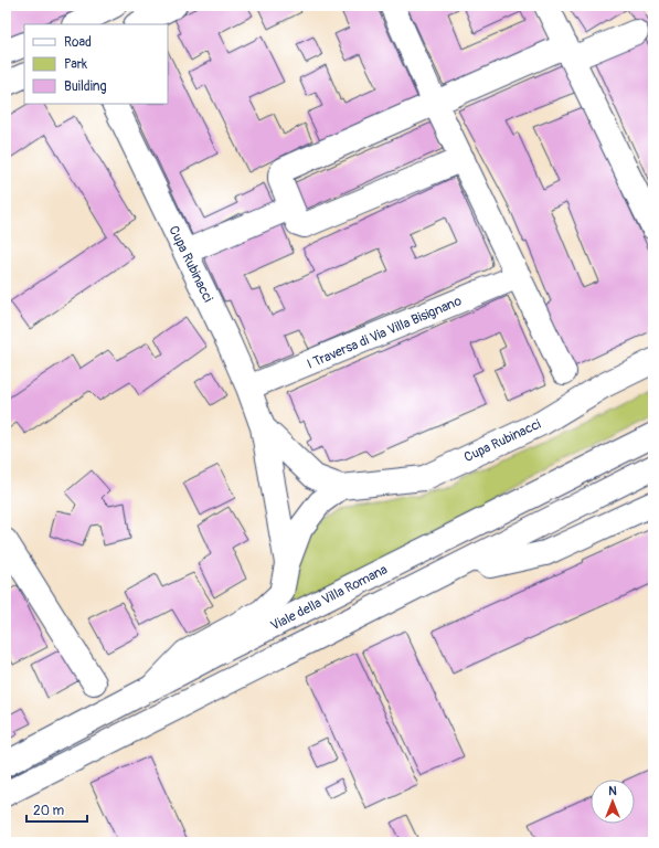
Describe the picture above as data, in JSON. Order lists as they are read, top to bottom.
{
  "streets": {
    "street": ["Cupa Rubinacci", "I Traversa di Via Villa Bisignano", "Viale della Villa Romana"]
  },
  "crossings": [
    ["Cupa Rubinacci", "I Traversa di Via Villa Bisignano"],
    ["Cupa Rubinacci", "Viale della Villa Romana"]
  ],
  "legend": ["Road", "Park", "Building"],
  "scale_bar": "20 m",
  "north": "top"
}
